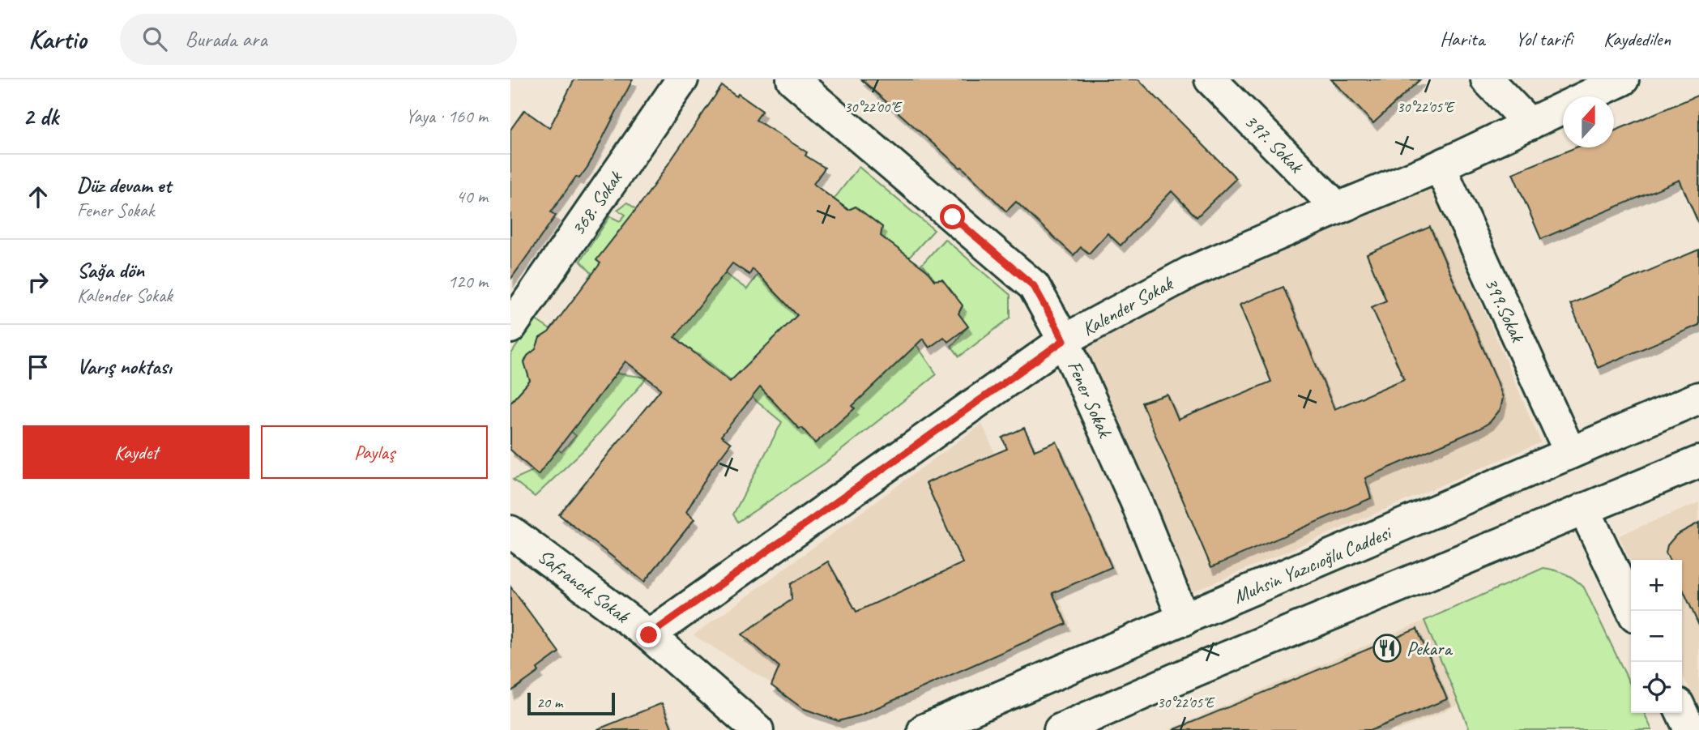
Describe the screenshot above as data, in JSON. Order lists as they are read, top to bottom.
{
  "streets": {
    "street": [
      "397. Sokak",
      "368. Sokak",
      "Kalender Sokak",
      "399.Sokak",
      "Fener Sokak",
      "Muhsin Yazıcıoğlu Caddesi",
      "Safrancık Sokak"
    ]
  },
  "crossings": [
    ["397. Sokak", "Kalender Sokak"],
    ["Kalender Sokak", "399.Sokak"],
    ["Kalender Sokak", "Fener Sokak"],
    ["Kalender Sokak", "Safrancık Sokak"],
    ["399.Sokak", "Muhsin Yazıcıoğlu Caddesi"],
    ["Fener Sokak", "Muhsin Yazıcıoğlu Caddesi"]
  ],
  "places": {
    "restaurant": ["Pekara"]
  },
  "scale_bar": "20 m",
  "north": "top",
  "page": {
    "header": "Kartio",
    "search": "Burada ara",
    "nav": ["Harita", "Yol tarifi", "Kaydedilen"],
    "heading": ["2 dk", "Yaya · 160 m"],
    "list": [
      ["Düz devam et", "Fener Sokak", "40 m"],
      ["Sağa dön", "Kalender Sokak", "120 m"],
      "Varış noktası"
    ],
    "buttons": ["Kaydet", "Paylaş"],
    "map_buttons": ["+", "−"],
    "scale": "20 m"
  },
  "coordinates": ["30°22'00\"E", "30°22'05\"E"]
}
